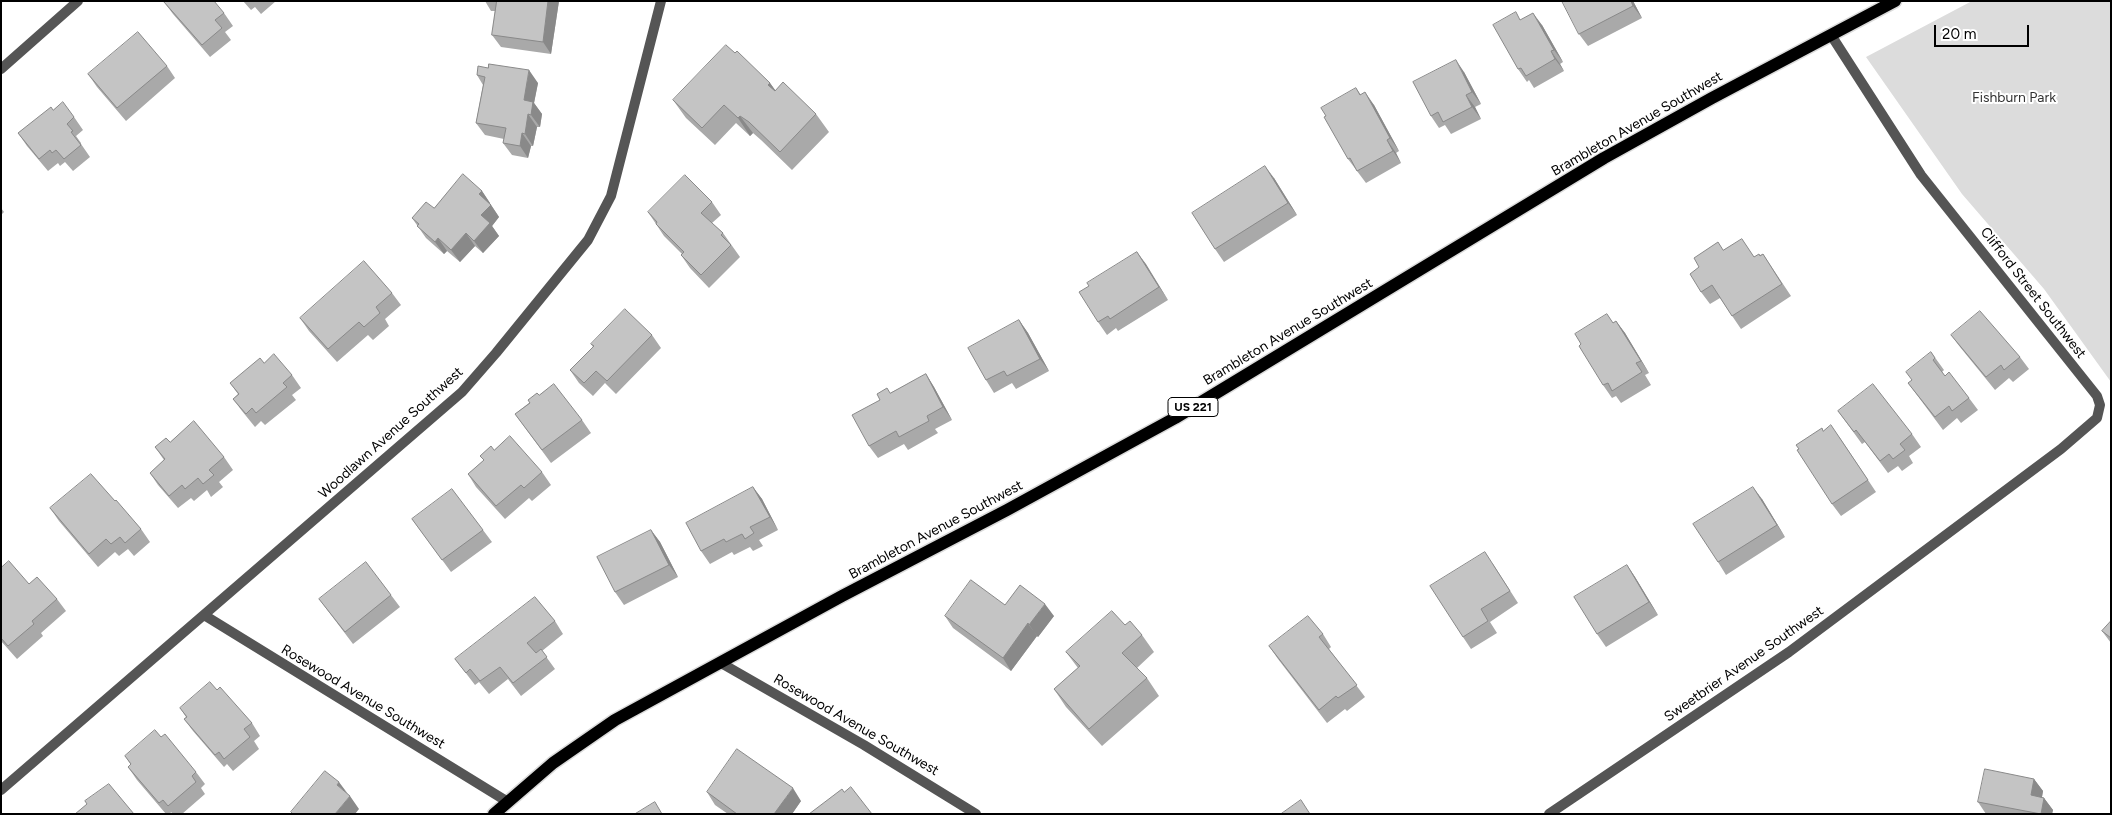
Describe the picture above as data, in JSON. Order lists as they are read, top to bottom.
{
  "streets": {
    "main road": ["Brambleton Avenue Southwest", "US 221"],
    "street": [
      "Clifford Street Southwest",
      "Woodlawn Avenue Southwest",
      "Sweetbrier Avenue Southwest",
      "Rosewood Avenue Southwest"
    ]
  },
  "crossings": [
    ["Brambleton Avenue Southwest", "Clifford Street Southwest"],
    ["Brambleton Avenue Southwest", "Rosewood Avenue Southwest"],
    ["Clifford Street Southwest", "Sweetbrier Avenue Southwest"],
    ["Woodlawn Avenue Southwest", "Rosewood Avenue Southwest"]
  ],
  "parks": ["Fishburn Park"],
  "scale_bar": "20 m"
}
